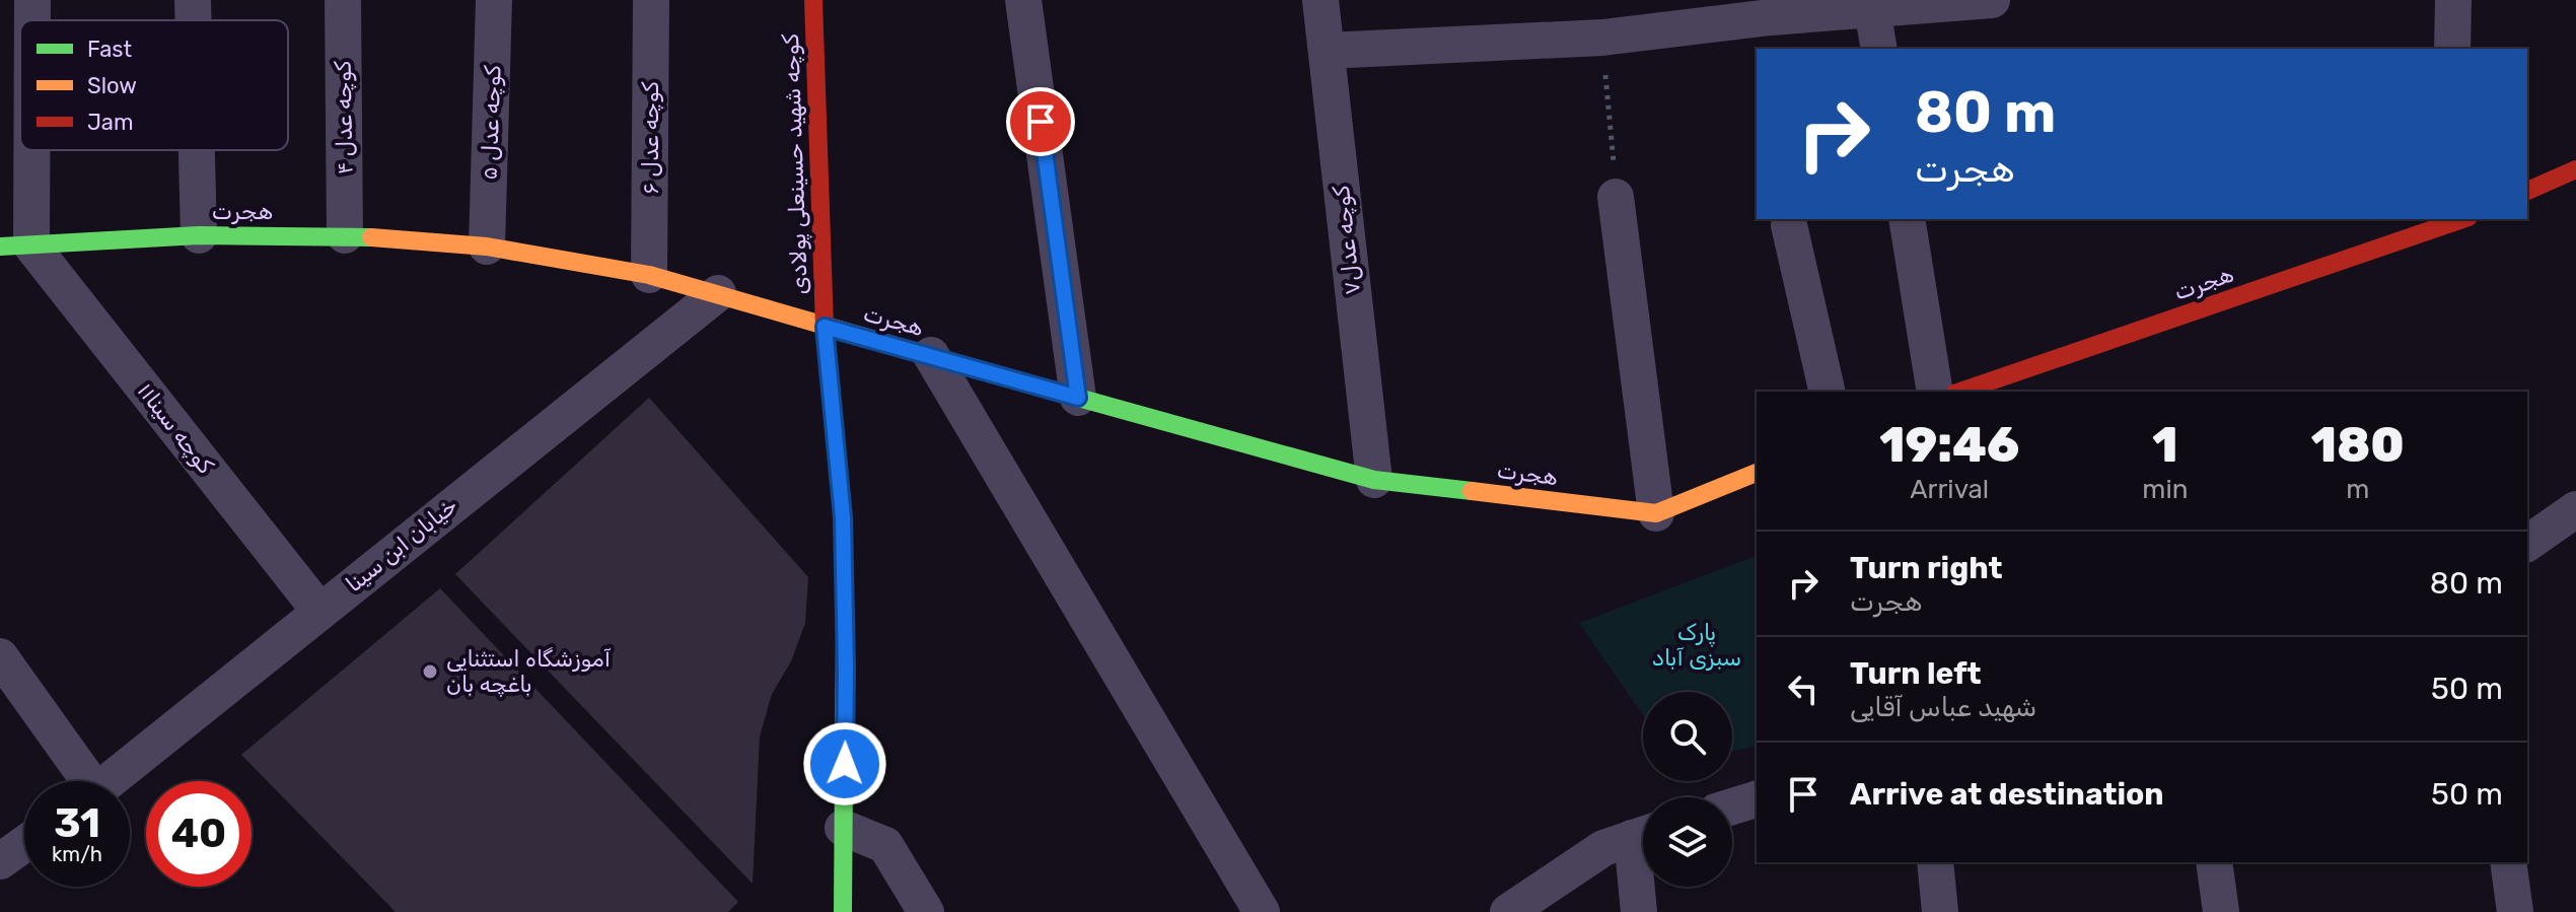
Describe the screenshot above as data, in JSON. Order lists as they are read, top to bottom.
{
  "streets": {
    "street": [
      "کوچه عدل ۴",
      "کوچه عدل ۵",
      "کوچه عدل ۶",
      "کوچه شهید حسینعلی پولادی",
      "هجرت",
      "کوچه عدل۷",
      "کوچه سینا۱۱",
      "خیابان ابن سینا"
    ]
  },
  "crossings": [
    ["کوچه عدل ۴", "هجرت"],
    ["کوچه عدل ۵", "هجرت"],
    ["کوچه عدل ۶", "هجرت"],
    ["کوچه شهید حسینعلی پولادی", "هجرت"],
    ["هجرت", "کوچه عدل۷"],
    ["هجرت", "کوچه سینا۱۱"],
    ["هجرت", "خیابان ابن سینا"],
    ["کوچه سینا۱۱", "خیابان ابن سینا"]
  ],
  "parks": ["پارک سبزی آباد"],
  "places": ["آموزشگاه استثنایی باغچه بان"],
  "legend": ["Fast", "Slow", "Jam"],
  "page": {
    "turn": ["80 m", "هجرت"],
    "eta": [
      "19:46",
      "Arrival",
      "1",
      "min",
      "180",
      "m"
    ],
    "list": [
      {
        "name": "Turn right",
        "note": "هجرت",
        "value": "80 m"
      },
      {
        "name": "Turn left",
        "note": "شهید عباس آقایی",
        "value": "50 m"
      },
      {
        "name": "Arrive at destination",
        "value": "50 m"
      }
    ],
    "speed": "31 km/h",
    "limit": "40"
  }
}
